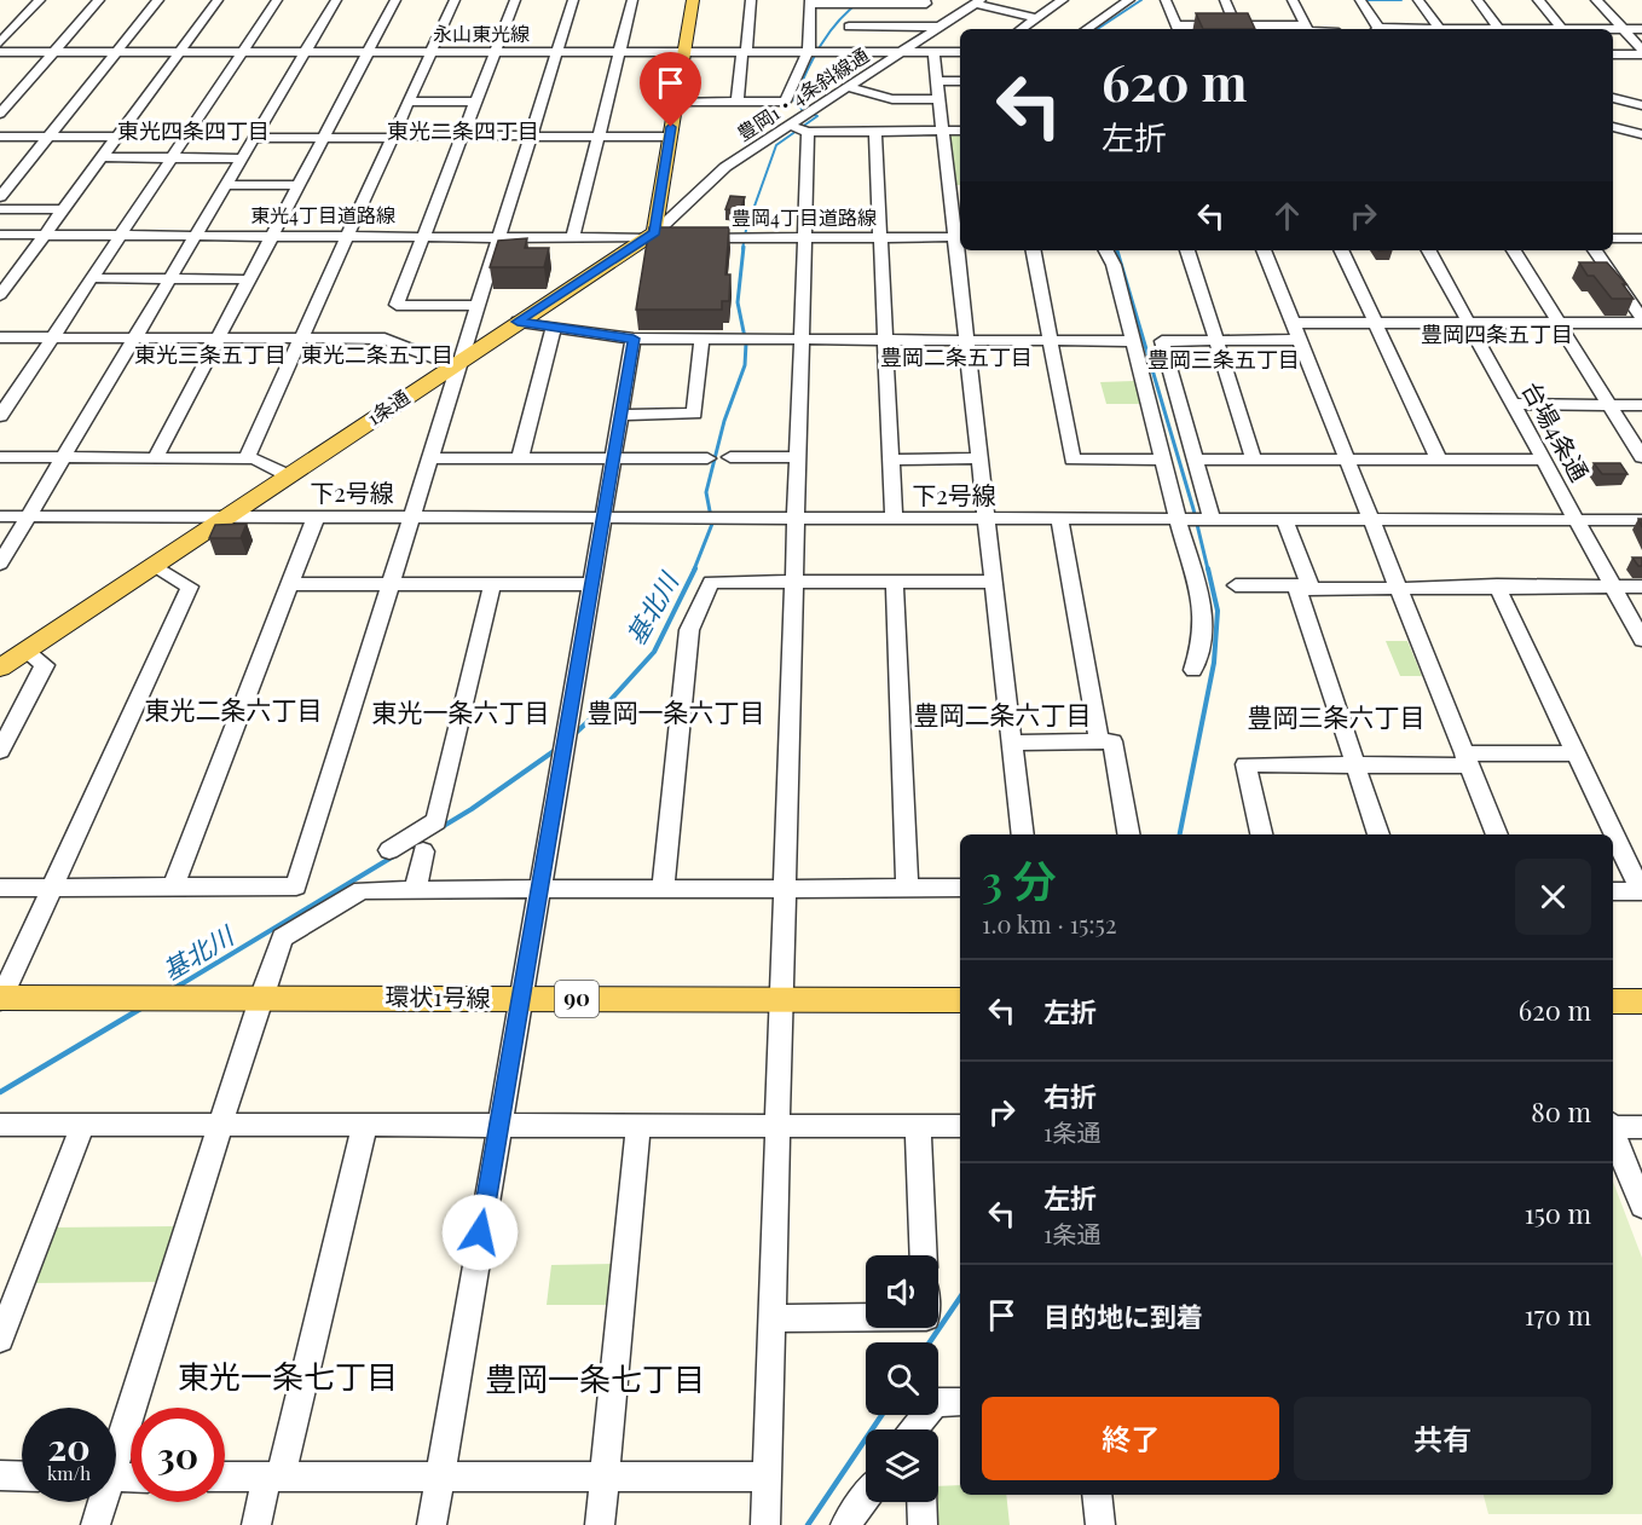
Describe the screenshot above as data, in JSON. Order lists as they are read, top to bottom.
{
  "streets": {
    "main road": ["1条通", "環状1号線", "90"],
    "street": [
      "永山東光線",
      "豊岡1・4条斜線通",
      "東光4丁目道路線",
      "豊岡4丁目道路線",
      "台場4条通",
      "下2号線"
    ]
  },
  "crossings": [
    ["永山東光線", "豊岡1・4条斜線通"],
    ["豊岡1・4条斜線通", "東光4丁目道路線"],
    ["豊岡1・4条斜線通", "豊岡4丁目道路線"],
    ["豊岡1・4条斜線通", "1条通"],
    ["東光4丁目道路線", "豊岡4丁目道路線"],
    ["東光4丁目道路線", "1条通"],
    ["豊岡4丁目道路線", "1条通"],
    ["1条通", "下2号線"],
    ["台場4条通", "下2号線"]
  ],
  "districts": [
    "東光四条四丁目",
    "東光二条四丁目",
    "豊岡四条五丁目",
    "東光三条五丁目",
    "東光二条五丁目",
    "豊岡二条五丁目",
    "豊岡三条五丁目",
    "東光二条六丁目",
    "東光一条六丁目",
    "豊岡一条六丁目",
    "豊岡二条六丁目",
    "豊岡三条六丁目",
    "東光一条七丁目",
    "豊岡一条七丁目"
  ],
  "water": ["基北川"],
  "page": {
    "turn": ["620 m", "左折"],
    "heading": ["3 分", "1.0 km · 15:52"],
    "list": [
      {
        "name": "左折",
        "value": "620 m"
      },
      {
        "name": "右折",
        "note": "1条通",
        "value": "80 m"
      },
      {
        "name": "左折",
        "note": "1条通",
        "value": "150 m"
      },
      {
        "name": "目的地に到着",
        "value": "170 m"
      }
    ],
    "buttons": ["終了", "共有"],
    "speed": "20 km/h",
    "limit": "30"
  }
}
